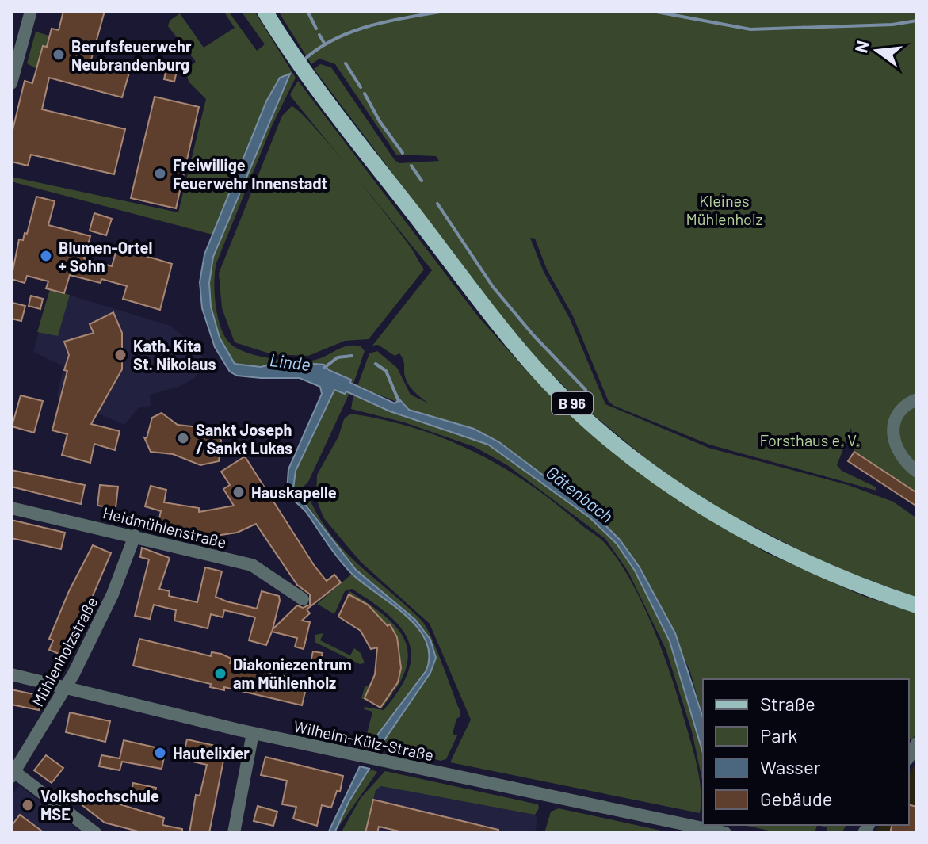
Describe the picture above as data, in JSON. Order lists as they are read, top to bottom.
{
  "streets": {
    "main road": ["B 96"],
    "street": ["Heidmühlenstraße", "Mühlenholzstraße", "Wilhelm-Külz-Straße"]
  },
  "crossings": [
    ["Heidmühlenstraße", "Mühlenholzstraße"],
    ["Mühlenholzstraße", "Wilhelm-Külz-Straße"]
  ],
  "water": ["Linde", "Gätenbach"],
  "parks": ["Kleines Mühlenholz", "Forsthaus e. V."],
  "places": [
    "Berufsfeuerwehr Neubrandenburg",
    "Freiwillige Feuerwehr Innenstadt",
    "Blumen-Ortel + Sohn",
    "Kath. Kita St. Nikolaus",
    "Sankt Joseph / Sankt Lukas",
    "Hauskapelle",
    "Diakoniezentrum am Mühlenholz",
    "Hautelixier",
    "Volkshochschule MSE"
  ],
  "legend": [
    "Straße",
    "Park",
    "Wasser",
    "Gebäude"
  ],
  "north": "left"
}
